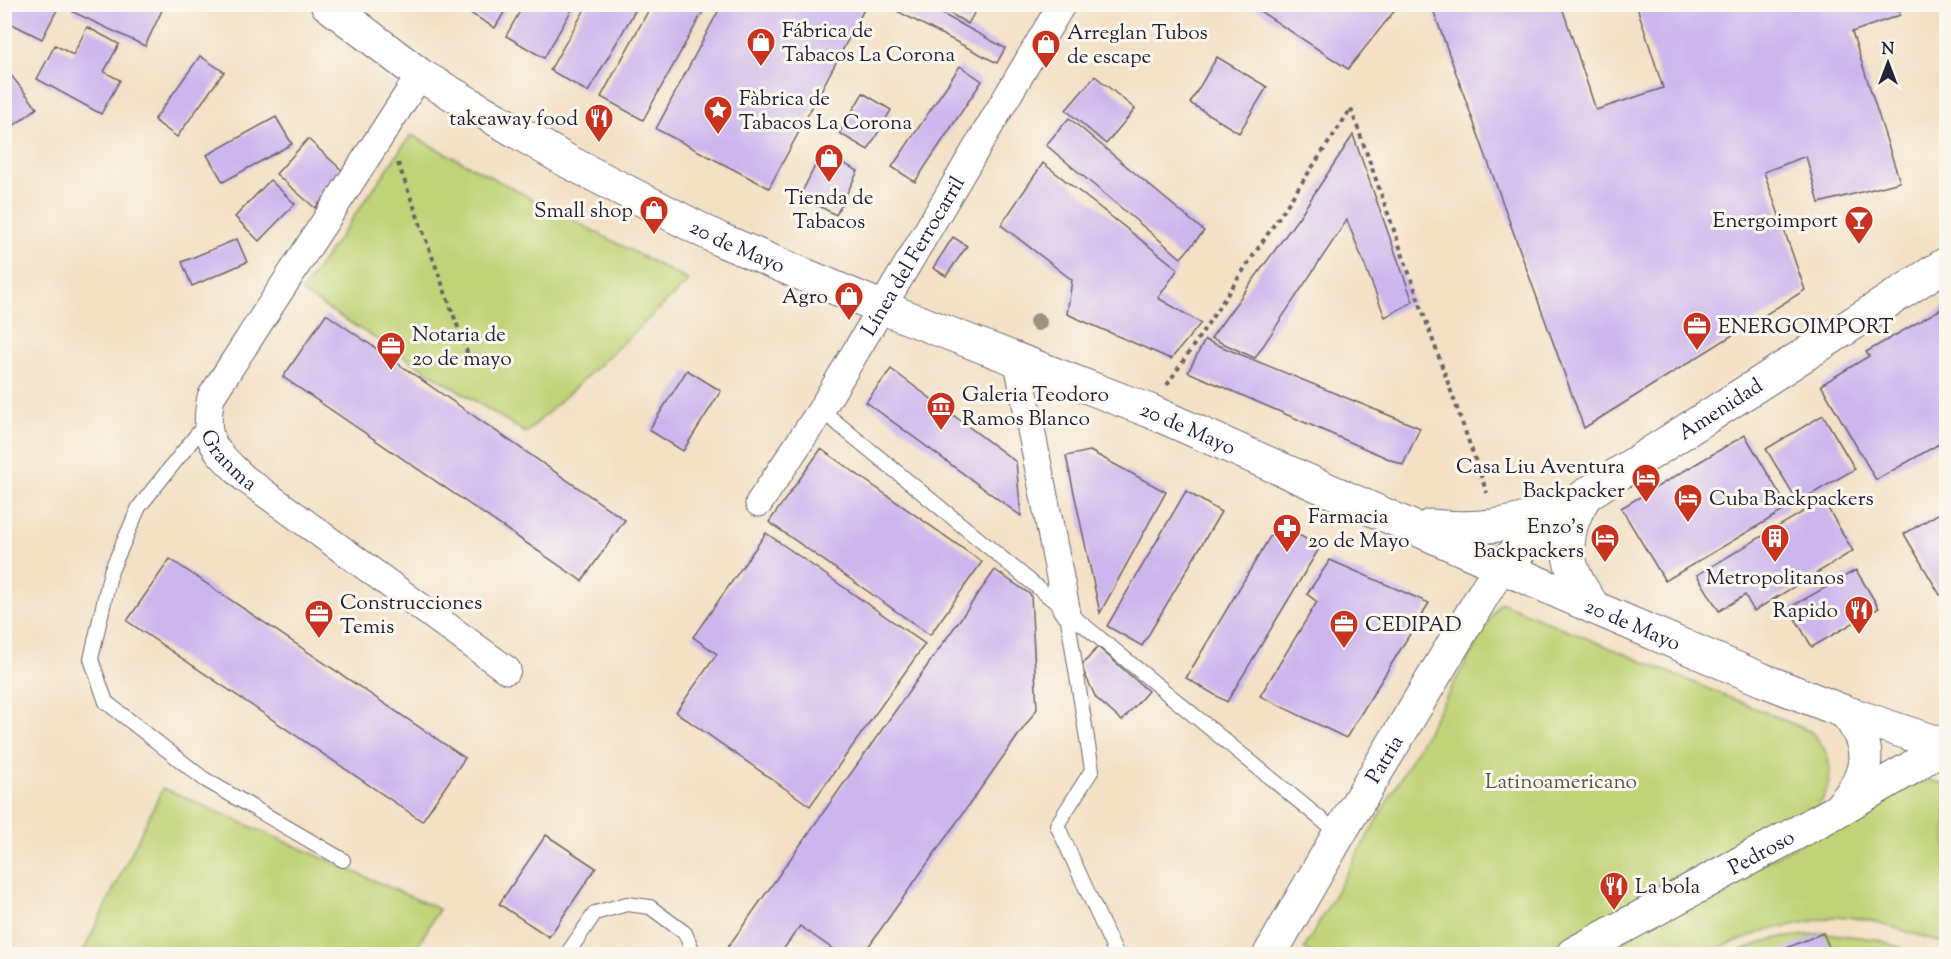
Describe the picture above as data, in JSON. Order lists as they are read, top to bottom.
{
  "streets": {
    "main road": [
      "20 de Mayo",
      "Amenidad",
      "Patria",
      "Pedroso"
    ],
    "street": ["Línea del Ferrocarril", "Granma"]
  },
  "crossings": [
    ["20 de Mayo", "Línea del Ferrocarril"],
    ["20 de Mayo", "Amenidad"],
    ["20 de Mayo", "Granma"],
    ["20 de Mayo", "Patria"],
    ["20 de Mayo", "Pedroso"],
    ["Amenidad", "Patria"]
  ],
  "parks": ["Latinoamericano"],
  "places": {
    "shop": [
      "Fábrica de Tabacos La Corona",
      "Arreglan Tubos de escape",
      "Tienda de Tabacos",
      "Small shop",
      "Agro"
    ],
    "place": ["Fàbrica de Tabacos La Corona"],
    "restaurant": ["takeaway food", "Rapido", "La bola"],
    "bar": ["Energoimport"],
    "office": [
      "ENERGOIMPORT",
      "Notaria de 20 de mayo",
      "Construcciones Temis",
      "CEDIPAD"
    ],
    "museum": ["Galeria Teodoro Ramos Blanco"],
    "hotel": ["Casa Liu Aventura Backpacker", "Cuba Backpackers", "Enzo's Backpackers"],
    "pharmacy": ["Farmacia 20 de Mayo"],
    "building": ["Metropolitanos"]
  },
  "north": "top"
}
